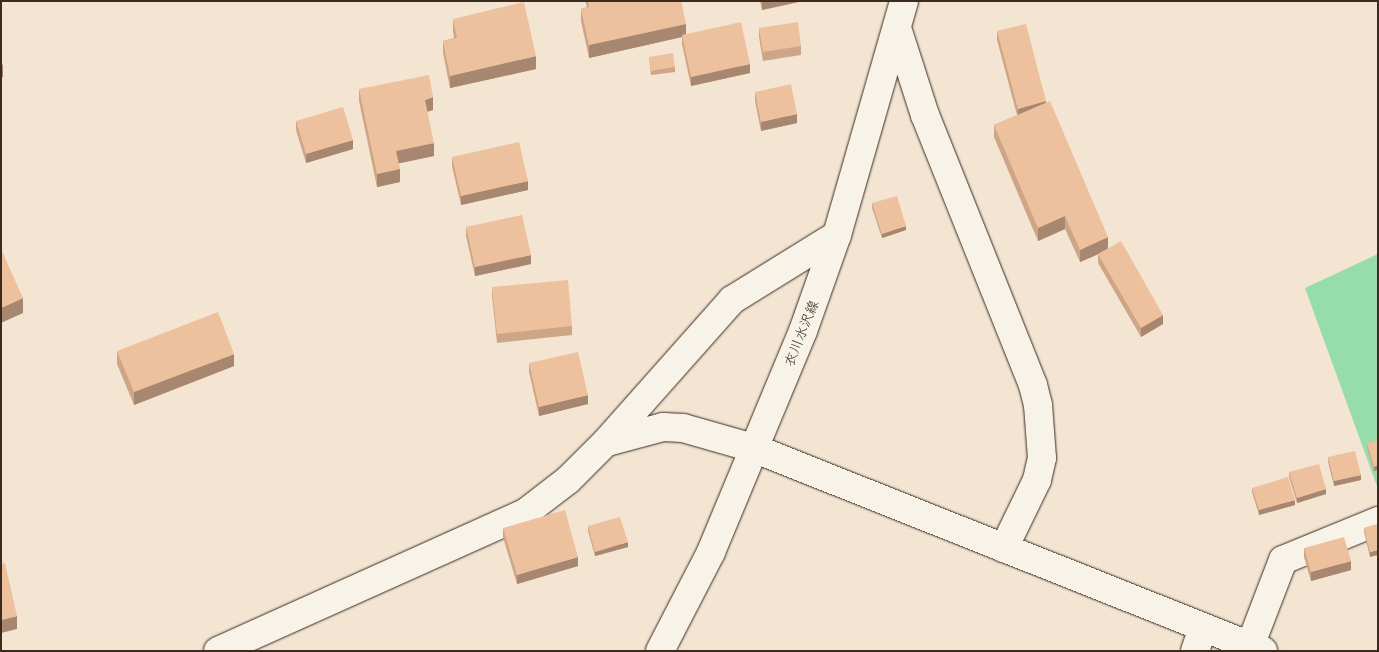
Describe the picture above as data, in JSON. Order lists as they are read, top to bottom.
{
  "streets": {
    "street": ["衣川水沢線"]
  }
}
